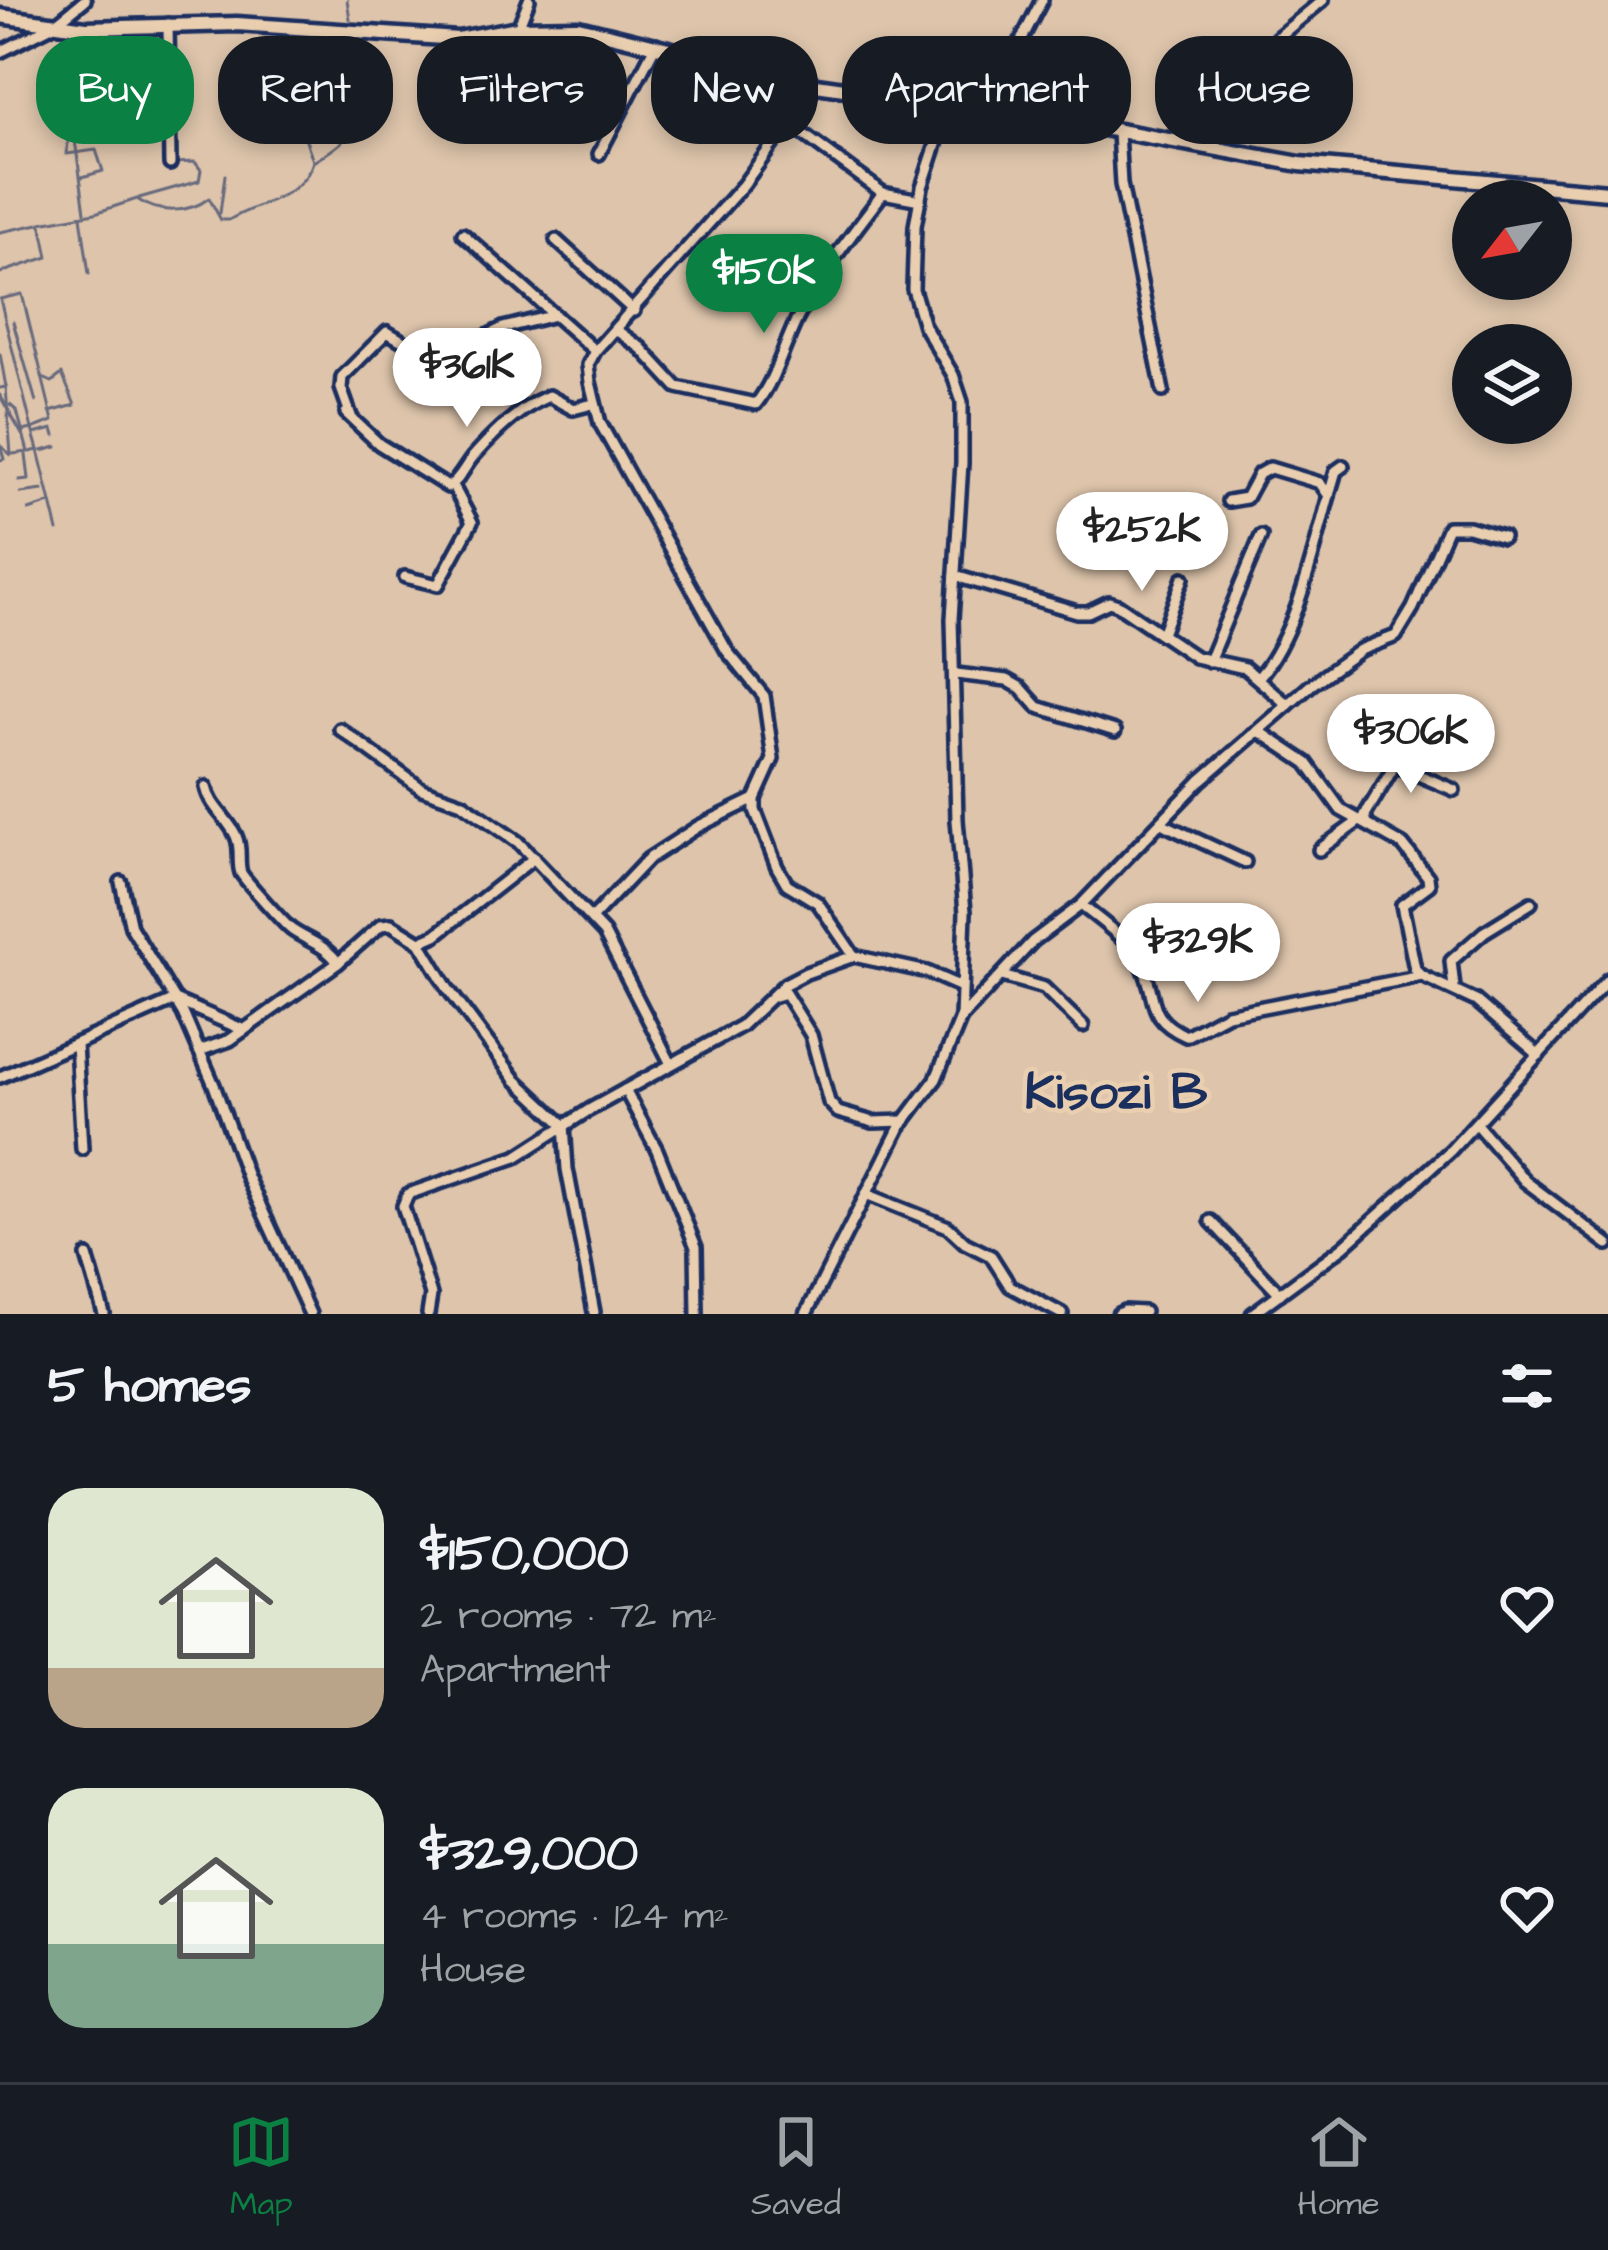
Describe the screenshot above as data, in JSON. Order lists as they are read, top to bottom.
{
  "districts": ["Kisozi B"],
  "north": "bottom left",
  "page": {
    "chip": [
      "Buy",
      "Rent",
      "Filters",
      "New",
      "Apartment",
      "House"
    ],
    "price": [
      "$150K",
      "$361K",
      "$252K",
      "$306K",
      "$329K"
    ],
    "heading": "5 homes",
    "list": [
      {
        "name": "$150,000",
        "note": "2 rooms · 72 m² · Apartment"
      },
      {
        "name": "$329,000",
        "note": "4 rooms · 124 m² · House"
      }
    ],
    "tabs": ["Map", "Saved", "Home"]
  }
}
